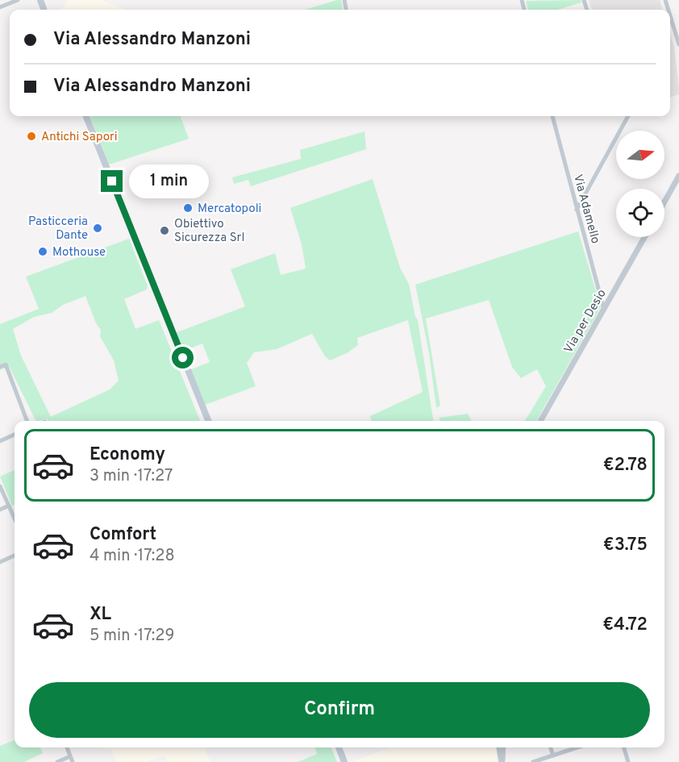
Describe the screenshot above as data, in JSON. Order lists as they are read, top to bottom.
{
  "streets": {
    "street": ["Via Adamello", "Via per Desio"]
  },
  "crossings": [
    ["Via Adamello", "Via per Desio"]
  ],
  "places": [
    "Antichi Sapori",
    "Mercatopoli",
    "Pasticceria Dante",
    "Obiettivo Sicurezza Srl",
    "Mothouse"
  ],
  "north": "right",
  "page": {
    "banner": ["Via Alessandro Manzoni", "Via Alessandro Manzoni"],
    "bubble": "1 min",
    "list": [
      {
        "name": "Economy",
        "note": "3 min · 17:27",
        "value": "€2.78"
      },
      {
        "name": "Comfort",
        "note": "4 min · 17:28",
        "value": "€3.75"
      },
      {
        "name": "XL",
        "note": "5 min · 17:29",
        "value": "€4.72"
      }
    ],
    "buttons": "Confirm"
  }
}
